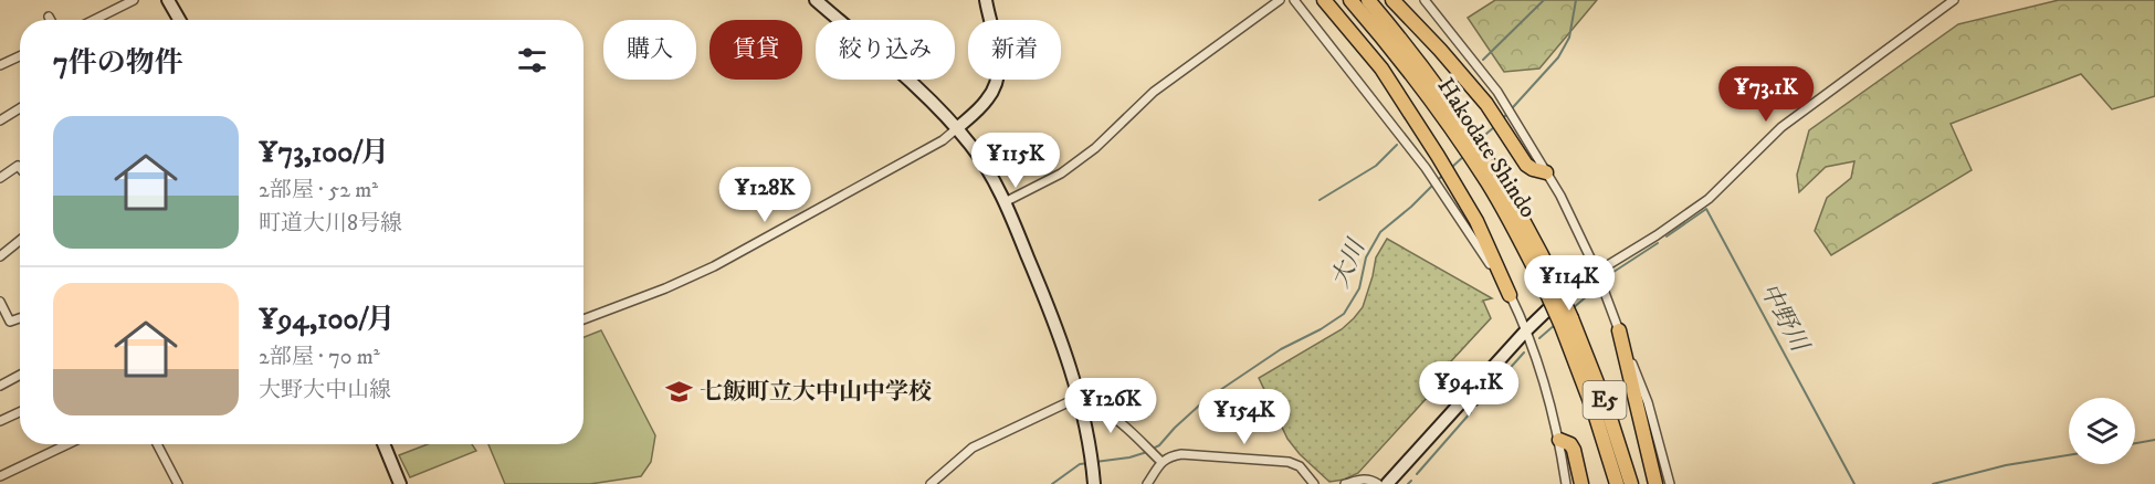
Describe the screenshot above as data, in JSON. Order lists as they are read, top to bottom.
{
  "streets": {
    "highway": ["Hakodate Shindo", "E5"]
  },
  "water": ["大川", "中野川"],
  "places": {
    "school or university": ["七飯町立大中山中学校"]
  },
  "page": {
    "chip": [
      "購入",
      "賃貸",
      "絞り込み",
      "新着"
    ],
    "heading": "7件の物件",
    "price": [
      "¥73.1K",
      "¥115K",
      "¥128K",
      "¥114K",
      "¥94.1K",
      "¥126K",
      "¥154K"
    ],
    "list": [
      {
        "name": "¥73,100/月",
        "note": "2部屋 · 52 m² · 町道大川8号線"
      },
      {
        "name": "¥94,100/月",
        "note": "2部屋 · 70 m² · 大野大中山線"
      }
    ]
  }
}
